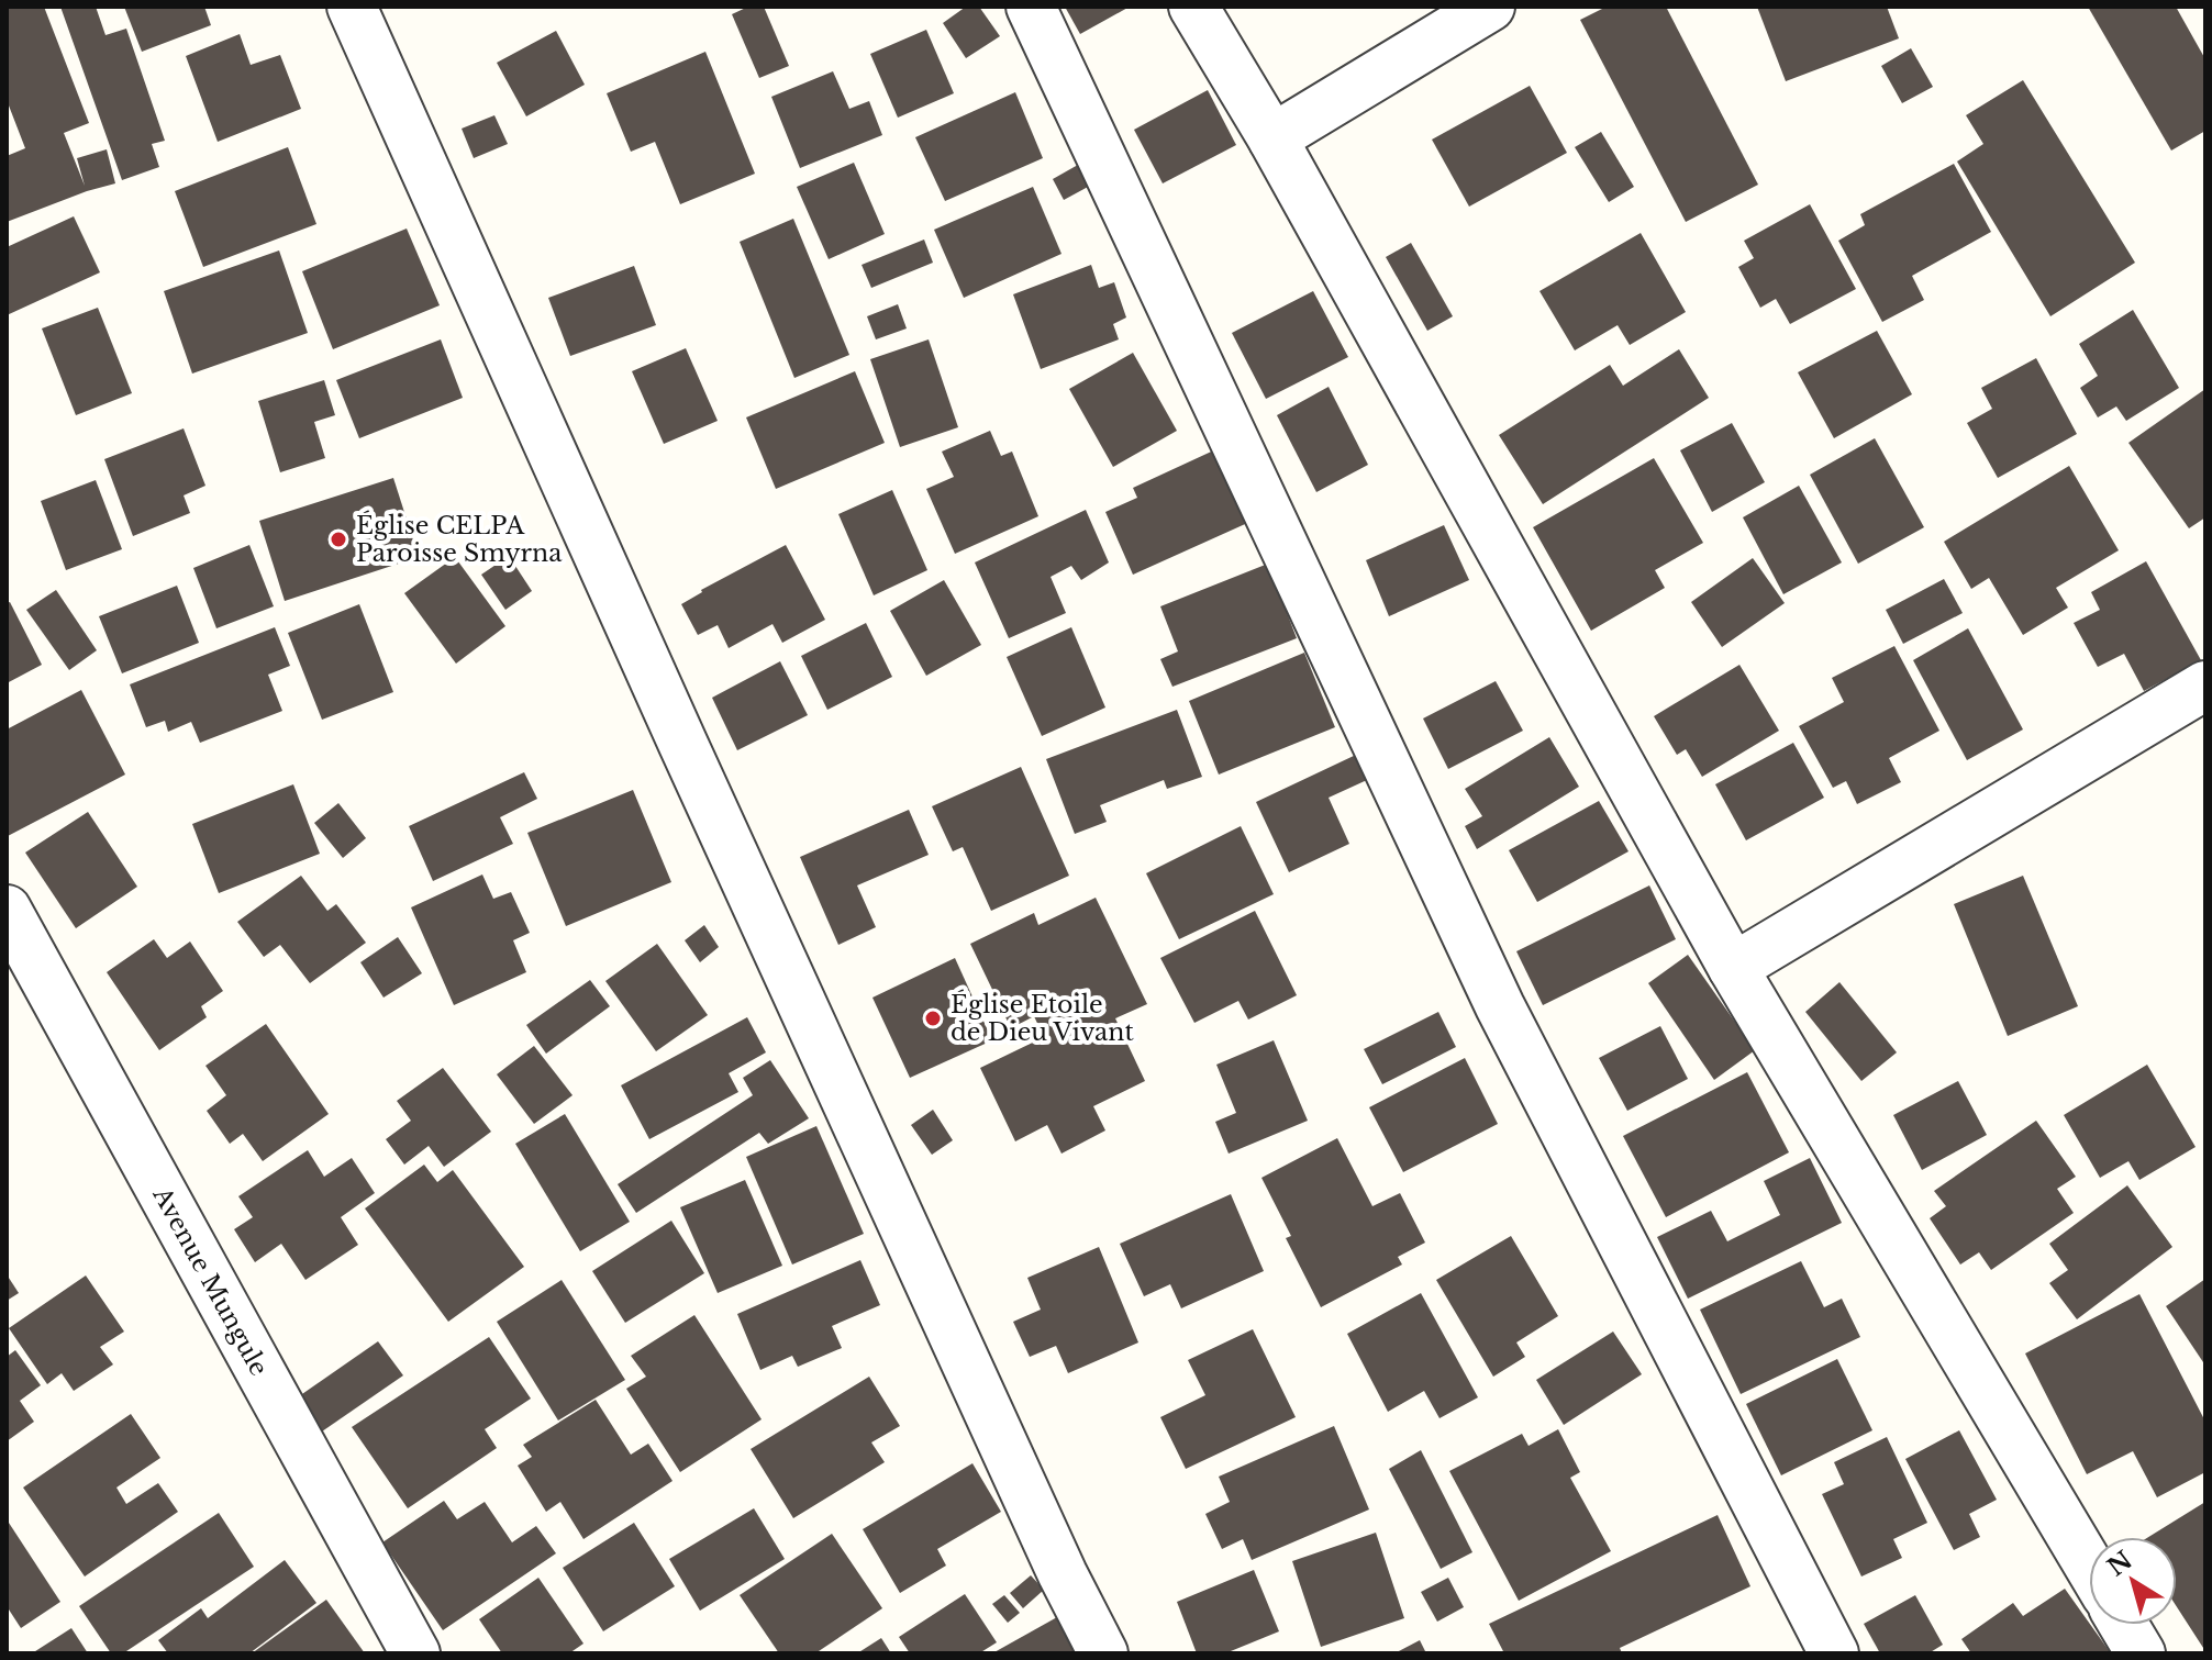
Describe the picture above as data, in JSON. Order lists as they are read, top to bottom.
{
  "streets": {
    "street": ["Avenue Mungule"]
  },
  "places": ["Église CELPA Paroisse Smyrna", "Église Etoile de Dieu Vivant"],
  "north": "top left"
}
